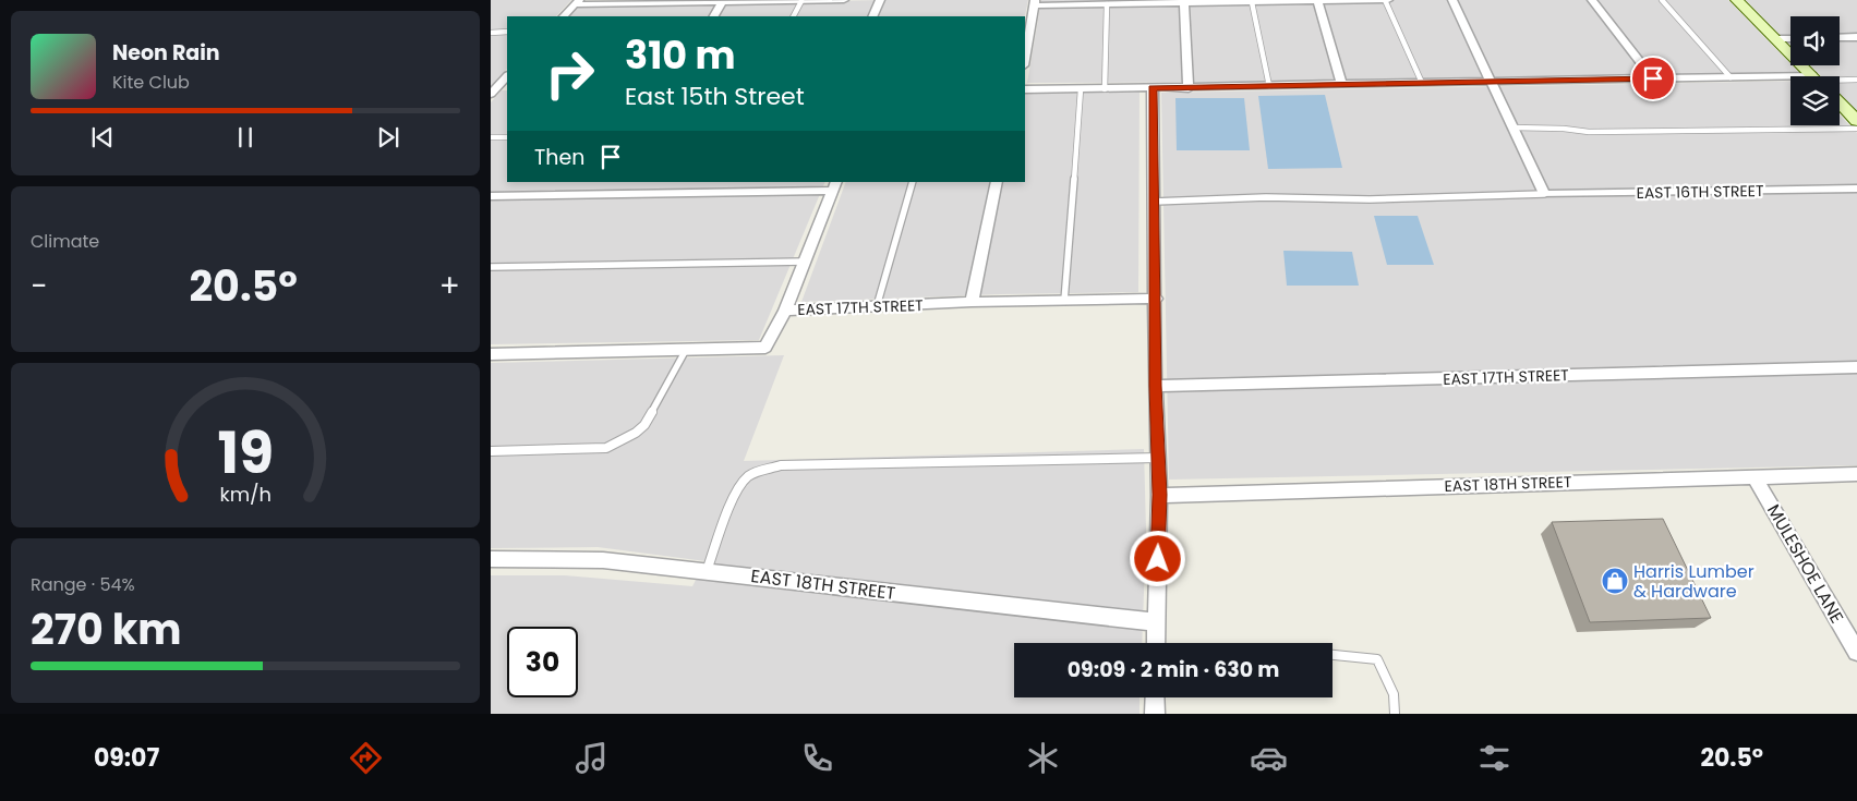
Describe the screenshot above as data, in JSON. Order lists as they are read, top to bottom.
{
  "streets": {
    "street": [
      "EAST 16TH STREET",
      "EAST 17TH STREET",
      "EAST 18TH STREET",
      "MULESHOE LANE"
    ]
  },
  "crossings": [
    ["EAST 18TH STREET", "MULESHOE LANE"]
  ],
  "places": {
    "shop": ["Harris Lumber & Hardware"]
  },
  "page": {
    "turn": ["310 m", "East 15th Street"],
    "song": ["Neon Rain", "Kite Club"],
    "then": "Then",
    "tile": [
      "Climate",
      ["Range · 54%", "270 km"]
    ],
    "heat": ["−", "20.5°", "+"],
    "limit": "30",
    "trip": "09:09 · 2 min · 630 m",
    "tabs": ["09:07", "20.5°"],
    "gauge": ["19", "km/h"]
  }
}
